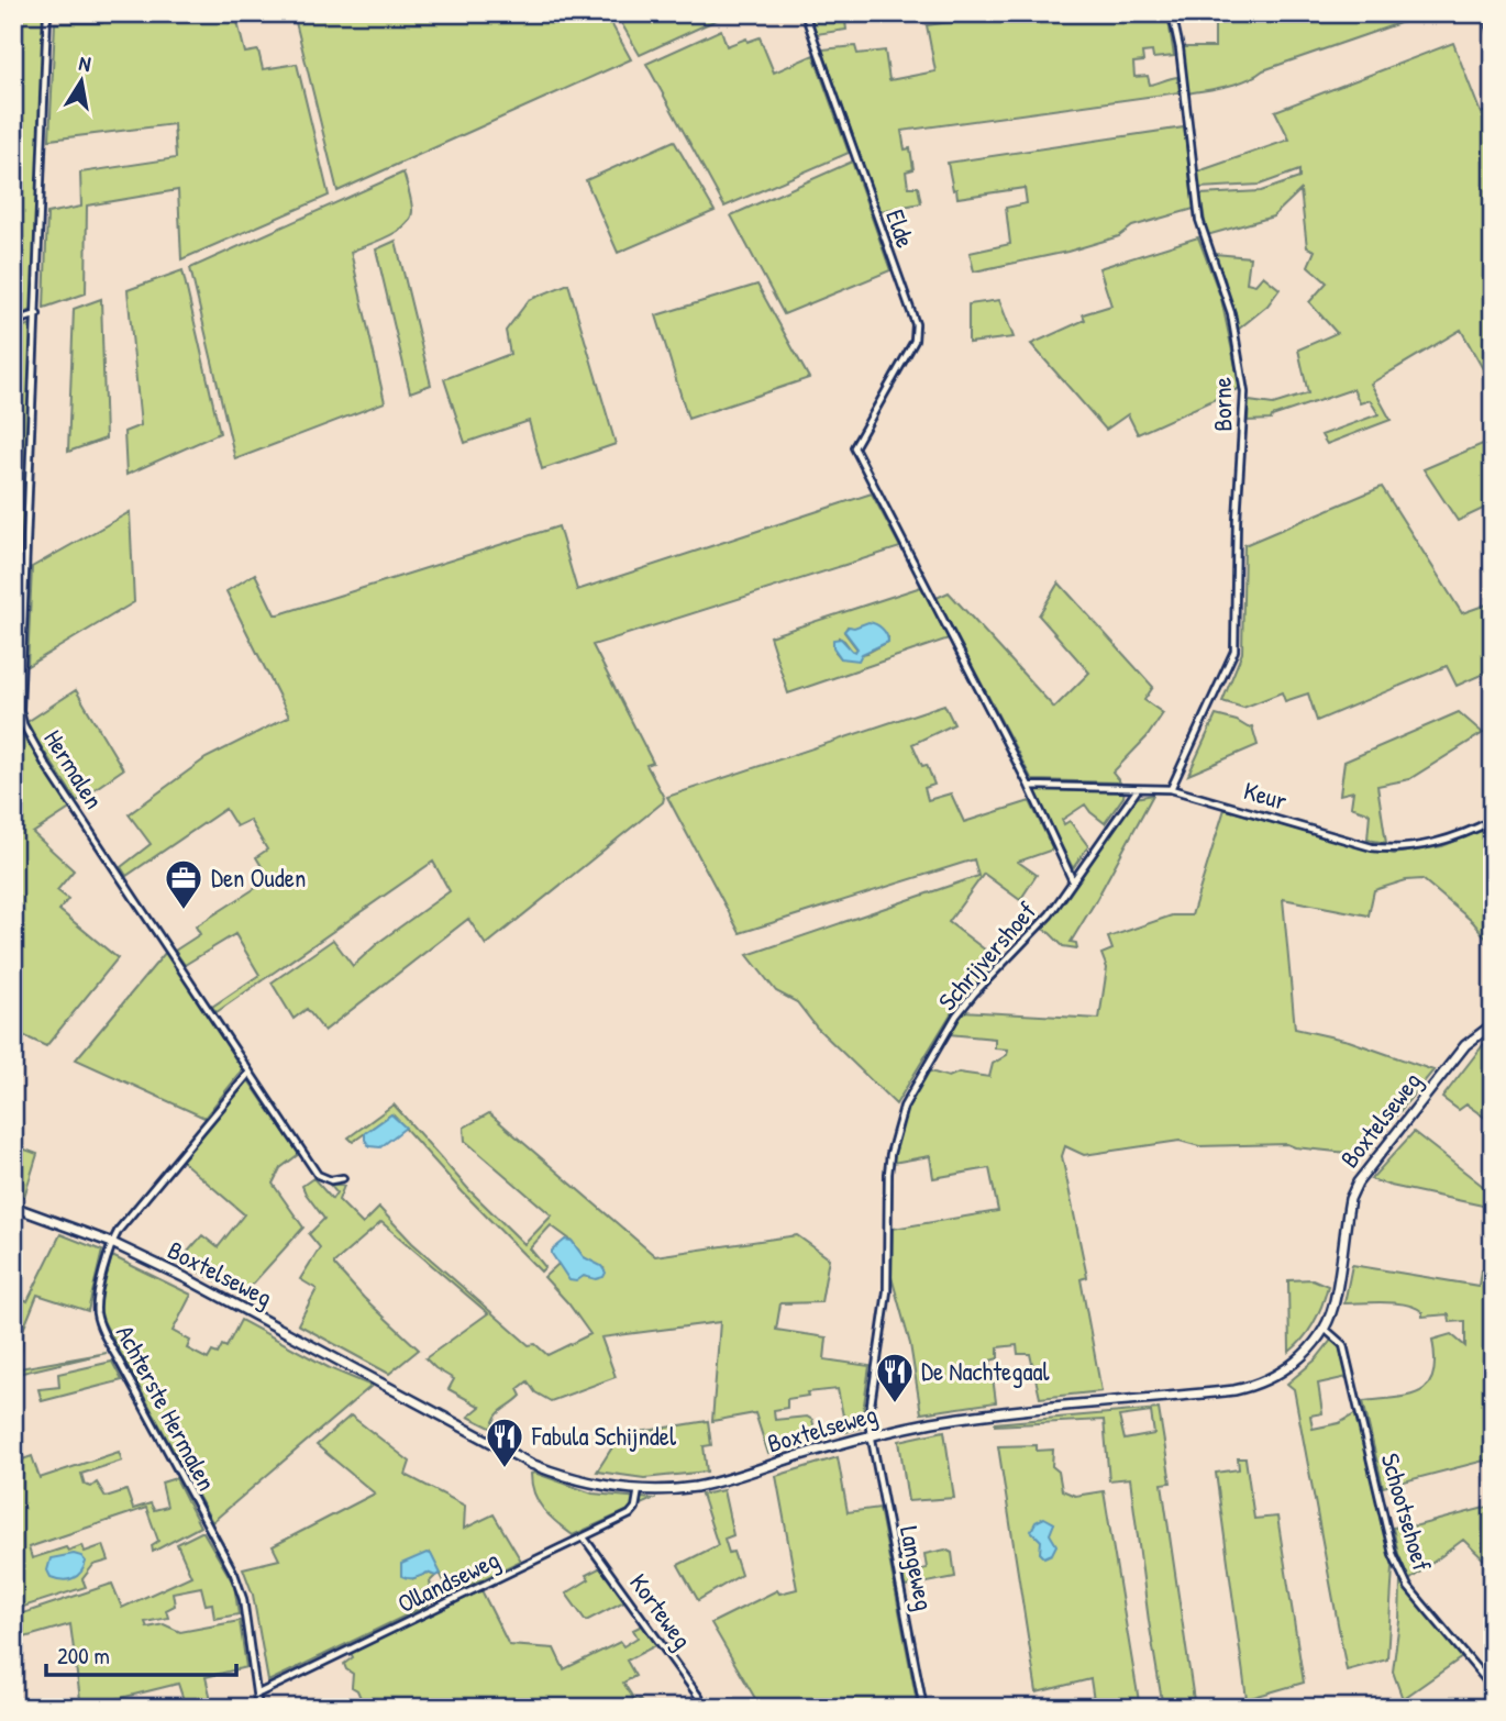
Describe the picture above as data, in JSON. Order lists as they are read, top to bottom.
{
  "streets": {
    "main road": ["Boxtelseweg"],
    "street": [
      "Elde",
      "Borne",
      "Hermalen",
      "Keur",
      "Schrijvershoef",
      "Achterste Hermalen",
      "Schootsehoef",
      "Langeweg",
      "Ollandseweg",
      "Korteweg"
    ]
  },
  "crossings": [
    ["Elde", "Keur"],
    ["Borne", "Keur"],
    ["Hermalen", "Achterste Hermalen"],
    ["Keur", "Schrijvershoef"],
    ["Schrijvershoef", "Boxtelseweg"],
    ["Schrijvershoef", "Langeweg"],
    ["Boxtelseweg", "Achterste Hermalen"],
    ["Boxtelseweg", "Schootsehoef"],
    ["Boxtelseweg", "Langeweg"],
    ["Boxtelseweg", "Ollandseweg"],
    ["Achterste Hermalen", "Ollandseweg"],
    ["Ollandseweg", "Korteweg"]
  ],
  "places": {
    "office": ["Den Ouden"],
    "restaurant": ["De Nachtegaal", "Fabula Schijndel"]
  },
  "scale_bar": "200 m",
  "north": "top"
}
